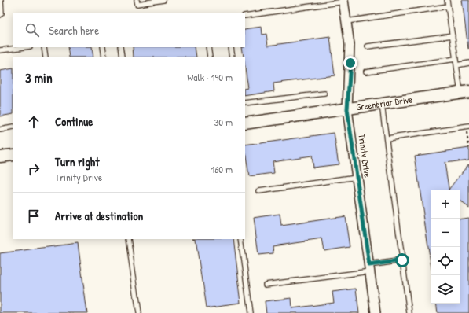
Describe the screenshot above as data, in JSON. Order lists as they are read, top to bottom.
{
  "streets": {
    "street": ["Greenbriar Drive", "Trinity Drive"]
  },
  "crossings": [
    ["Greenbriar Drive", "Trinity Drive"]
  ],
  "page": {
    "search": "Search here",
    "heading": ["3 min", "Walk · 190 m"],
    "list": [
      ["Continue", "30 m"],
      ["Turn right", "Trinity Drive", "160 m"],
      "Arrive at destination"
    ],
    "map_buttons": ["+", "−"]
  }
}
